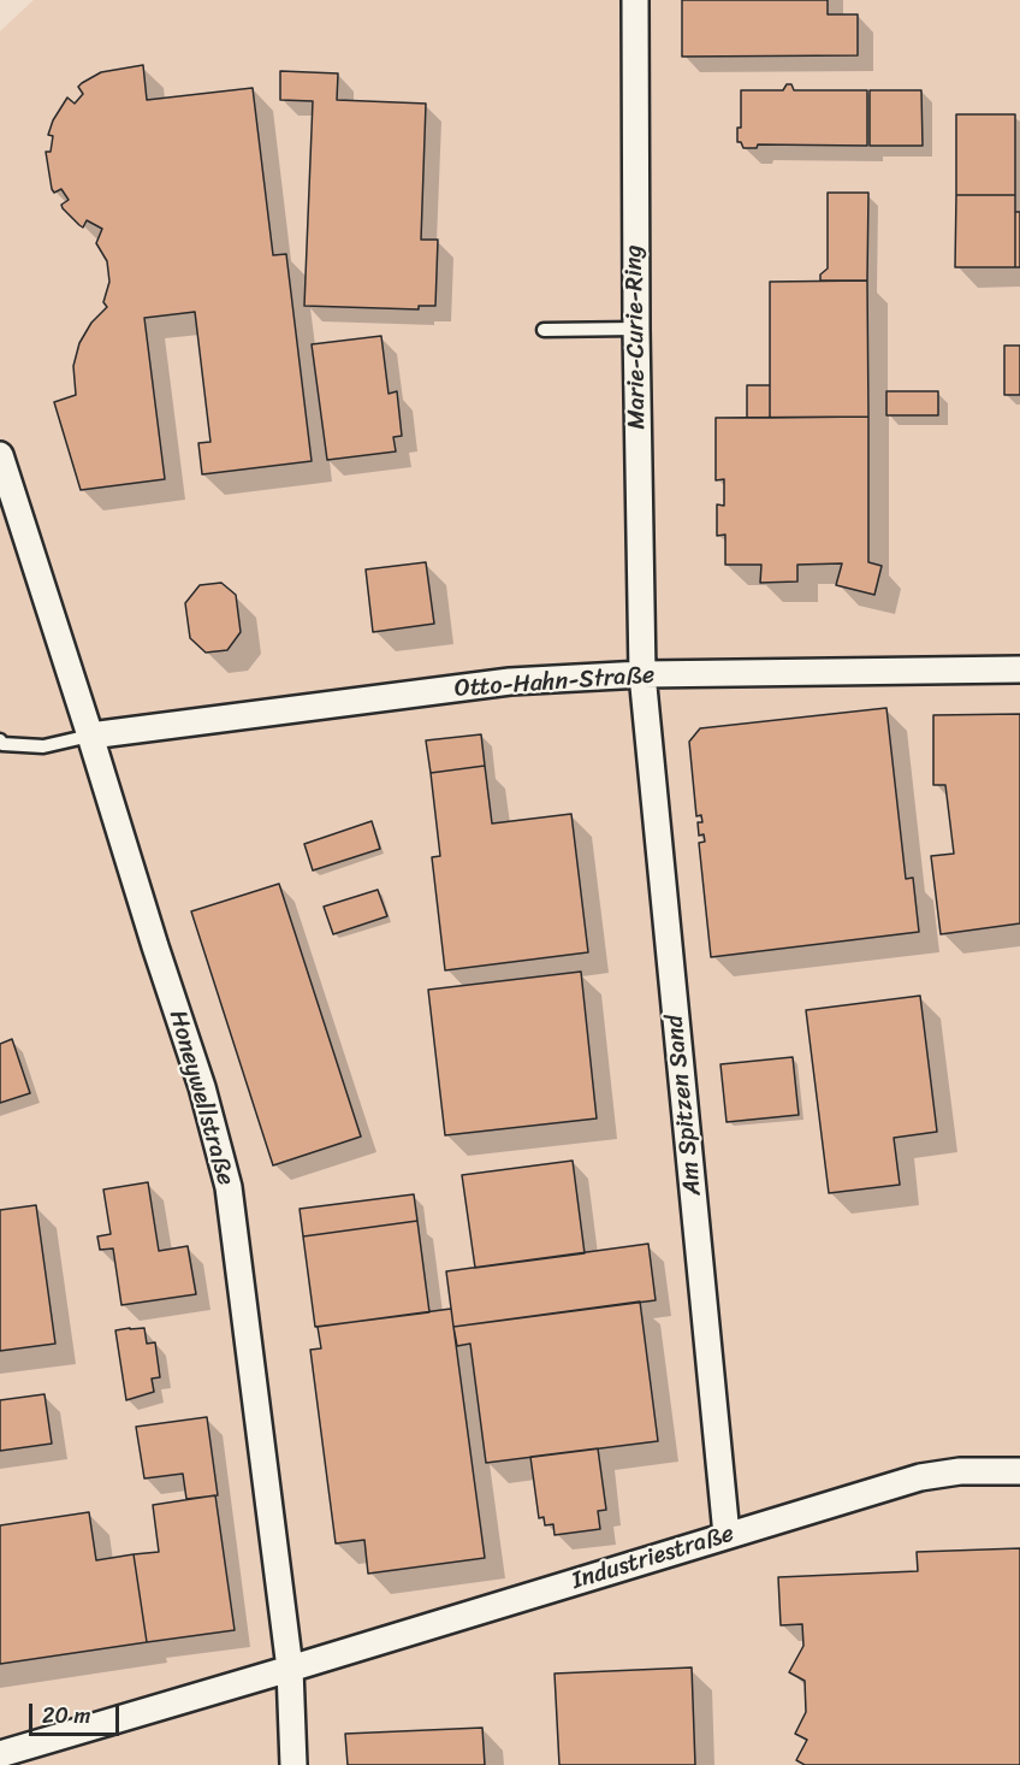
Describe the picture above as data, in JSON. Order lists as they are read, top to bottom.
{
  "streets": {
    "street": [
      "Marie-Curie-Ring",
      "Otto-Hahn-Straße",
      "Honeywellstraße",
      "Am Spitzen Sand",
      "Industriestraße"
    ]
  },
  "crossings": [
    ["Marie-Curie-Ring", "Otto-Hahn-Straße"],
    ["Marie-Curie-Ring", "Am Spitzen Sand"],
    ["Otto-Hahn-Straße", "Honeywellstraße"],
    ["Otto-Hahn-Straße", "Am Spitzen Sand"],
    ["Honeywellstraße", "Industriestraße"],
    ["Am Spitzen Sand", "Industriestraße"]
  ],
  "scale_bar": "20 m"
}
